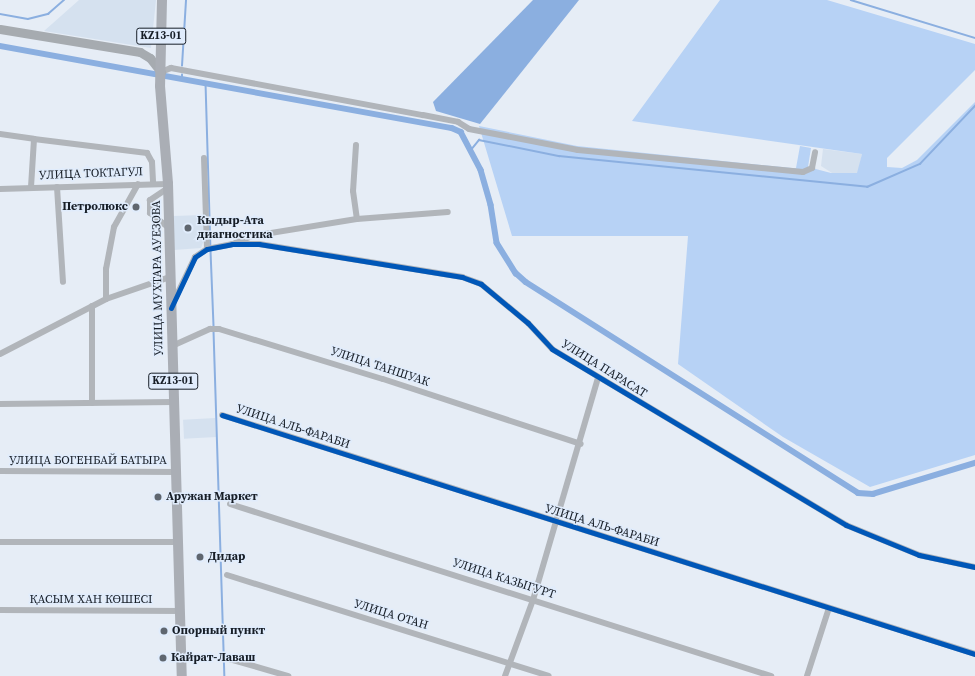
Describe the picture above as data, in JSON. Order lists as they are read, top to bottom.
{
  "streets": {
    "main road": ["KZ13-01", "УЛИЦА МУХТАРА АУЕЗОВА"],
    "street": [
      "УЛИЦА ТОКТАГУЛ",
      "УЛИЦА ТАНШУАК",
      "УЛИЦА ПАРАСАТ",
      "УЛИЦА АЛЬ-ФАРАБИ",
      "УЛИЦА БОГЕНБАЙ БАТЫРА",
      "УЛИЦА КАЗЫГУРТ",
      "ҚАСЫМ ХАН КӨШЕСІ",
      "УЛИЦА ОТАН"
    ]
  },
  "crossings": [
    ["KZ13-01", "УЛИЦА МУХТАРА АУЕЗОВА"],
    ["УЛИЦА ТОКТАГУЛ", "УЛИЦА МУХТАРА АУЕЗОВА"],
    ["УЛИЦА МУХТАРА АУЕЗОВА", "УЛИЦА ТАНШУАК"],
    ["УЛИЦА МУХТАРА АУЕЗОВА", "УЛИЦА ПАРАСАТ"],
    ["УЛИЦА МУХТАРА АУЕЗОВА", "УЛИЦА БОГЕНБАЙ БАТЫРА"],
    ["УЛИЦА МУХТАРА АУЕЗОВА", "ҚАСЫМ ХАН КӨШЕСІ"]
  ],
  "places": [
    "Петролюкс",
    "Кыдыр-Ата диагностика",
    "Аружан Маркет",
    "Дидар",
    "Опорный пункт",
    "Кайрат-Лаваш"
  ]
}
